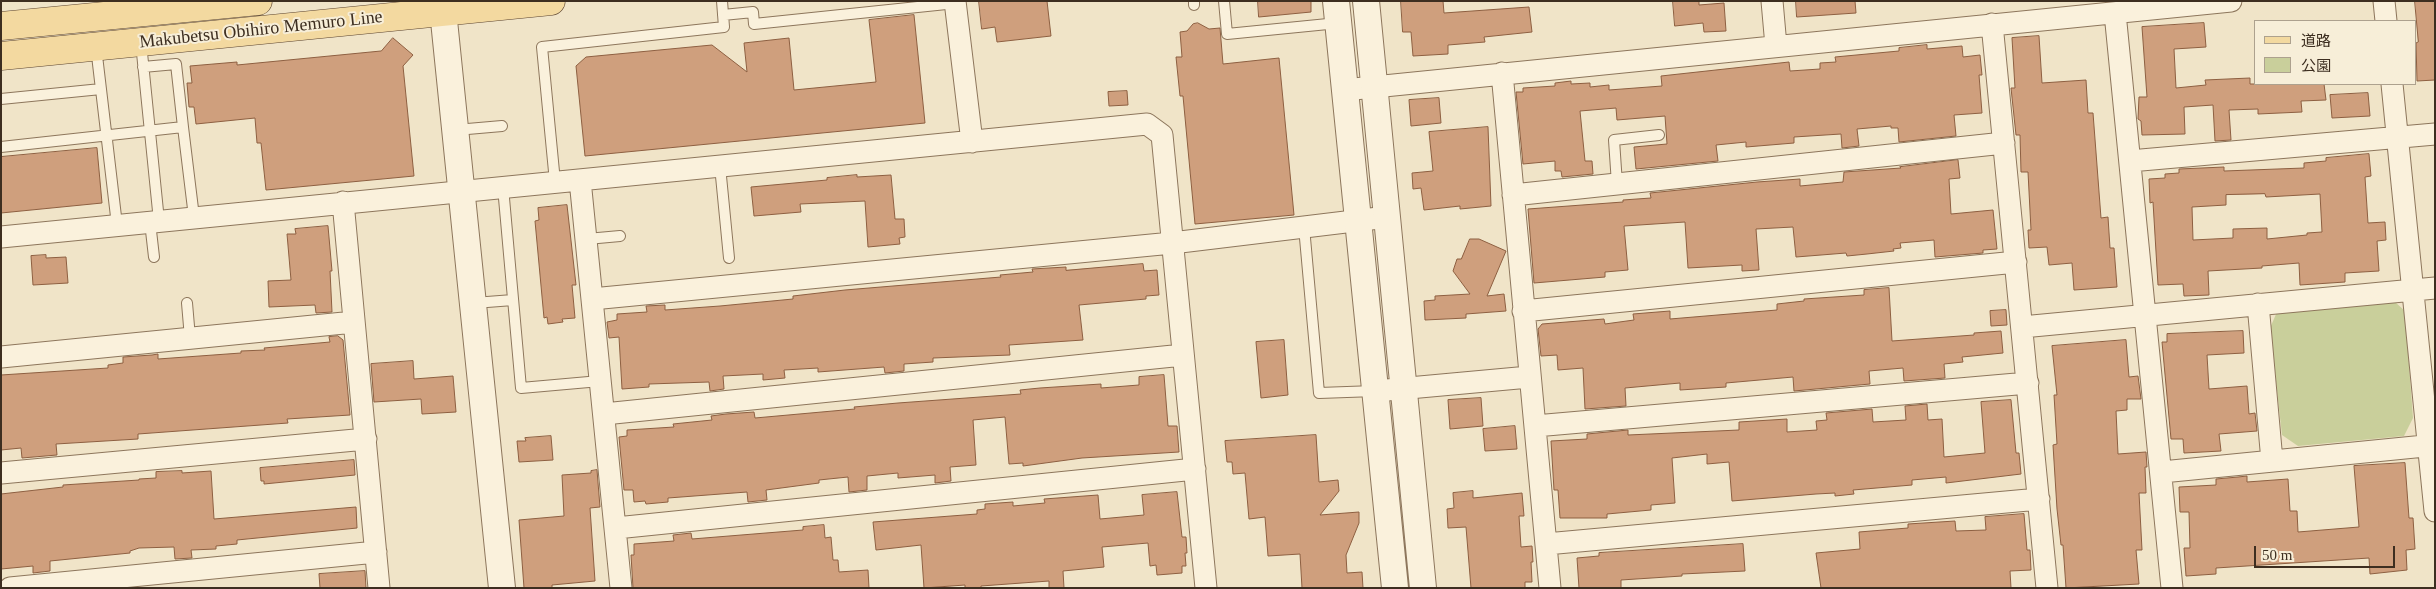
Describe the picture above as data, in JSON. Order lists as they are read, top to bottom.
{
  "streets": {
    "main road": ["Makubetsu Obihiro Memuro Line"]
  },
  "legend": ["道路", "公園"],
  "scale_bar": "50 m"
}
